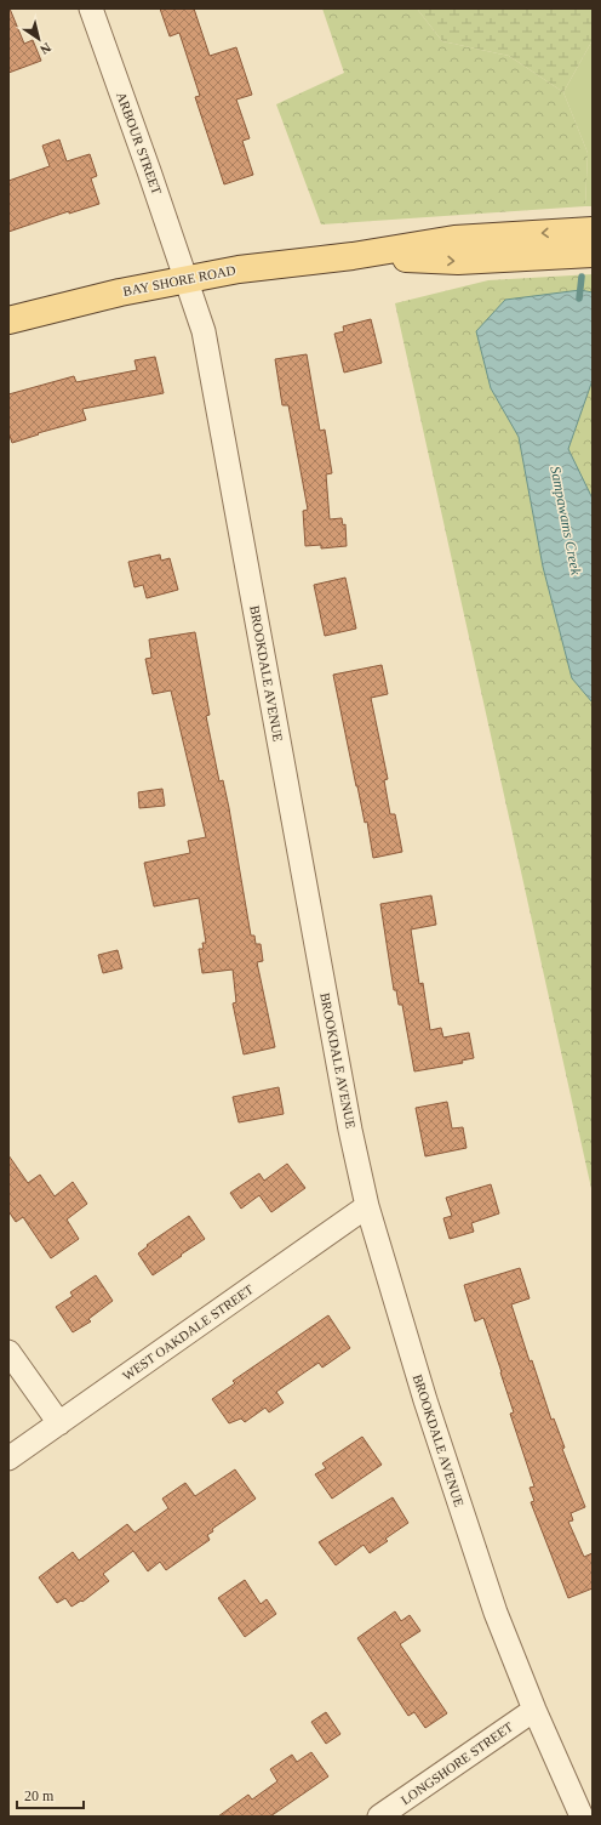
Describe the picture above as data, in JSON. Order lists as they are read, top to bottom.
{
  "streets": {
    "main road": ["BAY SHORE ROAD"],
    "street": [
      "ARBOUR STREET",
      "BROOKDALE AVENUE",
      "WEST OAKDALE STREET",
      "LONGSHORE STREET"
    ]
  },
  "crossings": [
    ["ARBOUR STREET", "BAY SHORE ROAD"],
    ["ARBOUR STREET", "BROOKDALE AVENUE"],
    ["BAY SHORE ROAD", "BROOKDALE AVENUE"],
    ["BROOKDALE AVENUE", "WEST OAKDALE STREET"],
    ["BROOKDALE AVENUE", "LONGSHORE STREET"]
  ],
  "water": ["Sampawams Creek"],
  "scale_bar": "20 m",
  "north": "bottom right"
}
